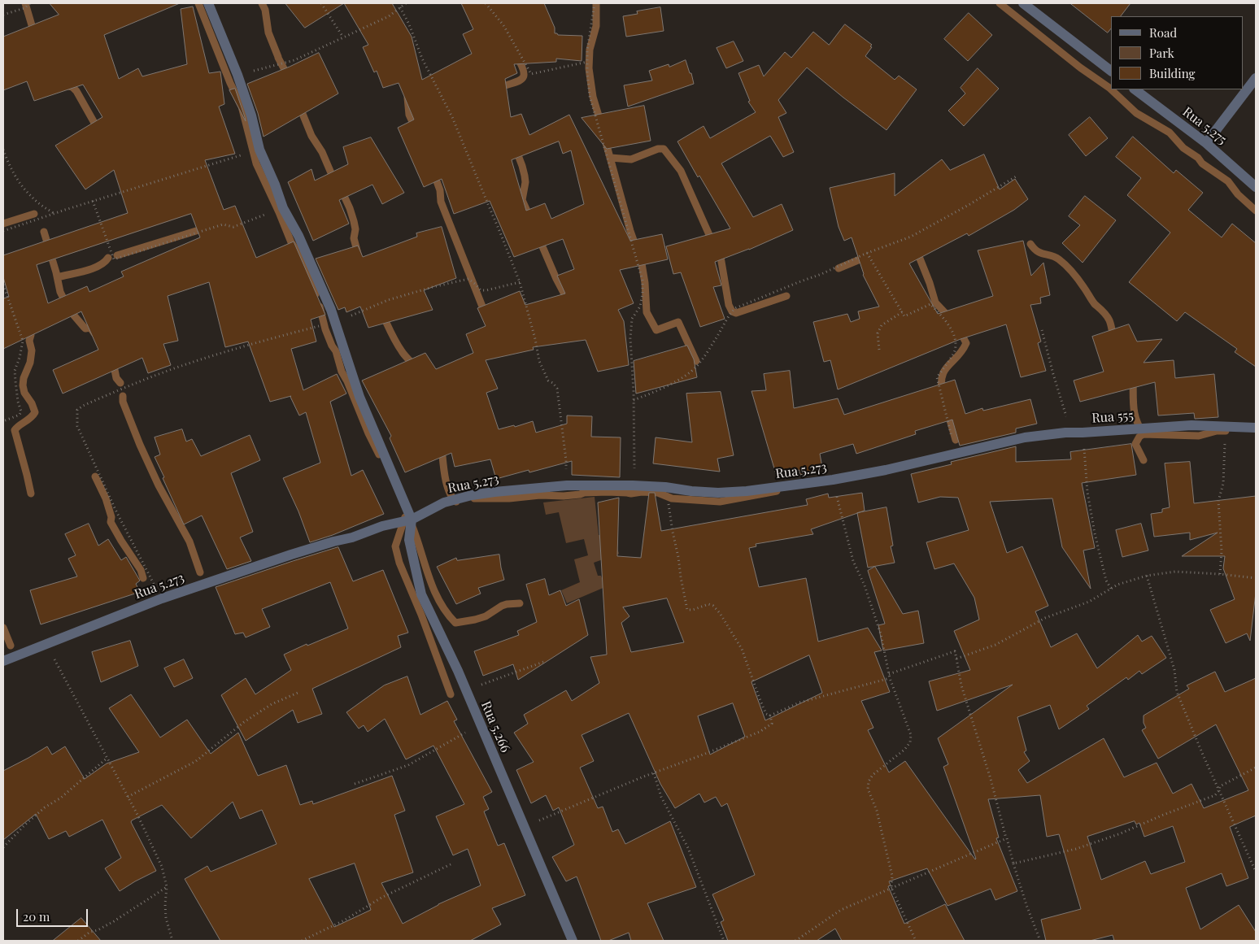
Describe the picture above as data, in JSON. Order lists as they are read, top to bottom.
{
  "streets": {
    "street": [
      "Rua 5.275",
      "Rua 555",
      "Rua 5.273",
      "Rua 5.266"
    ]
  },
  "crossings": [
    ["Rua 555", "Rua 5.273"],
    ["Rua 5.273", "Rua 5.266"]
  ],
  "legend": ["Road", "Park", "Building"],
  "scale_bar": "20 m"
}
